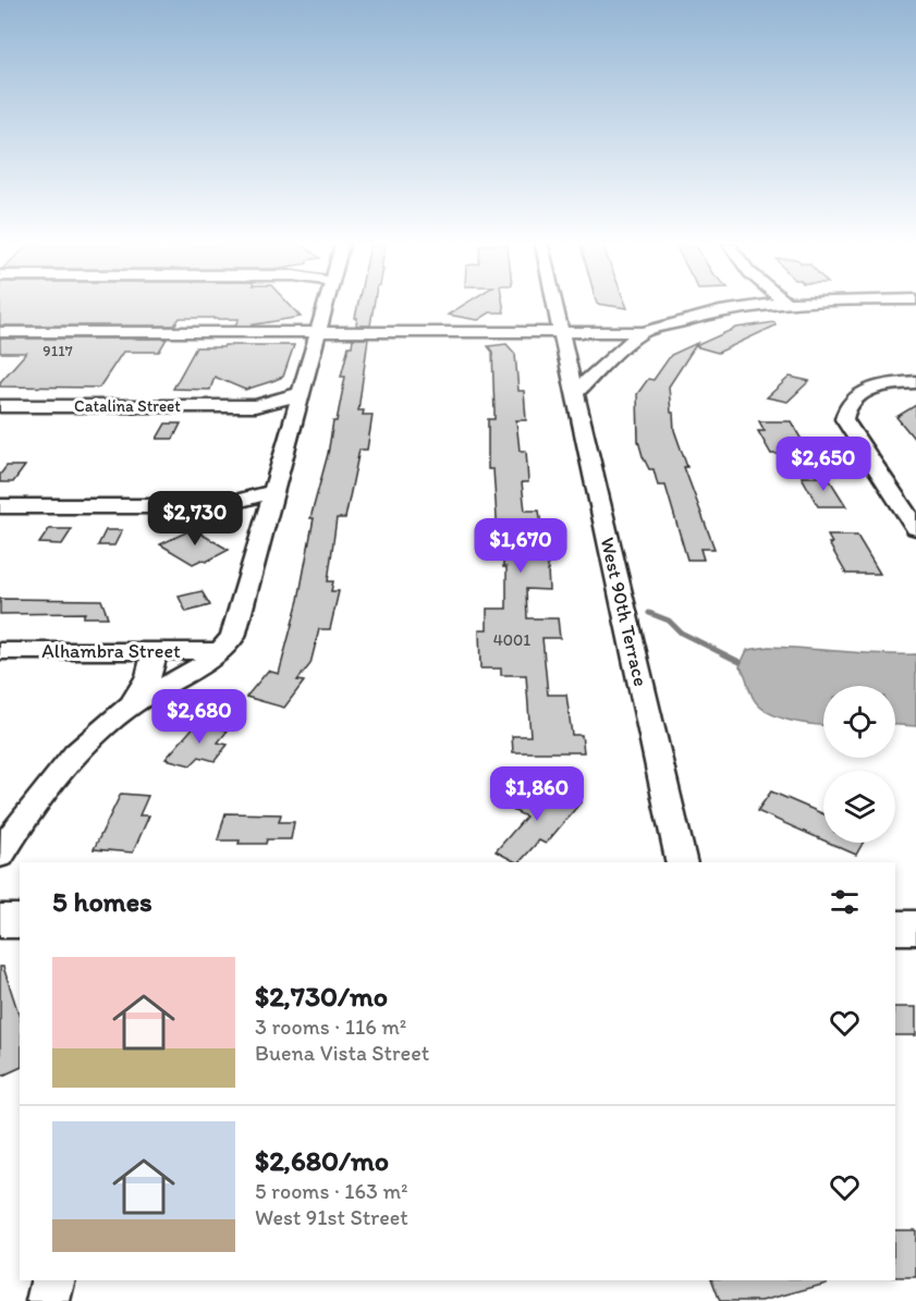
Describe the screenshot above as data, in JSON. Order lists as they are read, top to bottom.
{
  "streets": {
    "street": ["Catalina Street", "West 90th Terrace", "Alhambra Street"]
  },
  "house_numbers": ["9117", "4001"],
  "page": {
    "price": [
      "$2,650",
      "$2,730",
      "$1,670",
      "$2,680",
      "$1,860"
    ],
    "heading": "5 homes",
    "list": [
      {
        "name": "$2,730/mo",
        "note": "3 rooms · 116 m² · Buena Vista Street"
      },
      {
        "name": "$2,680/mo",
        "note": "5 rooms · 163 m² · West 91st Street"
      }
    ]
  }
}
